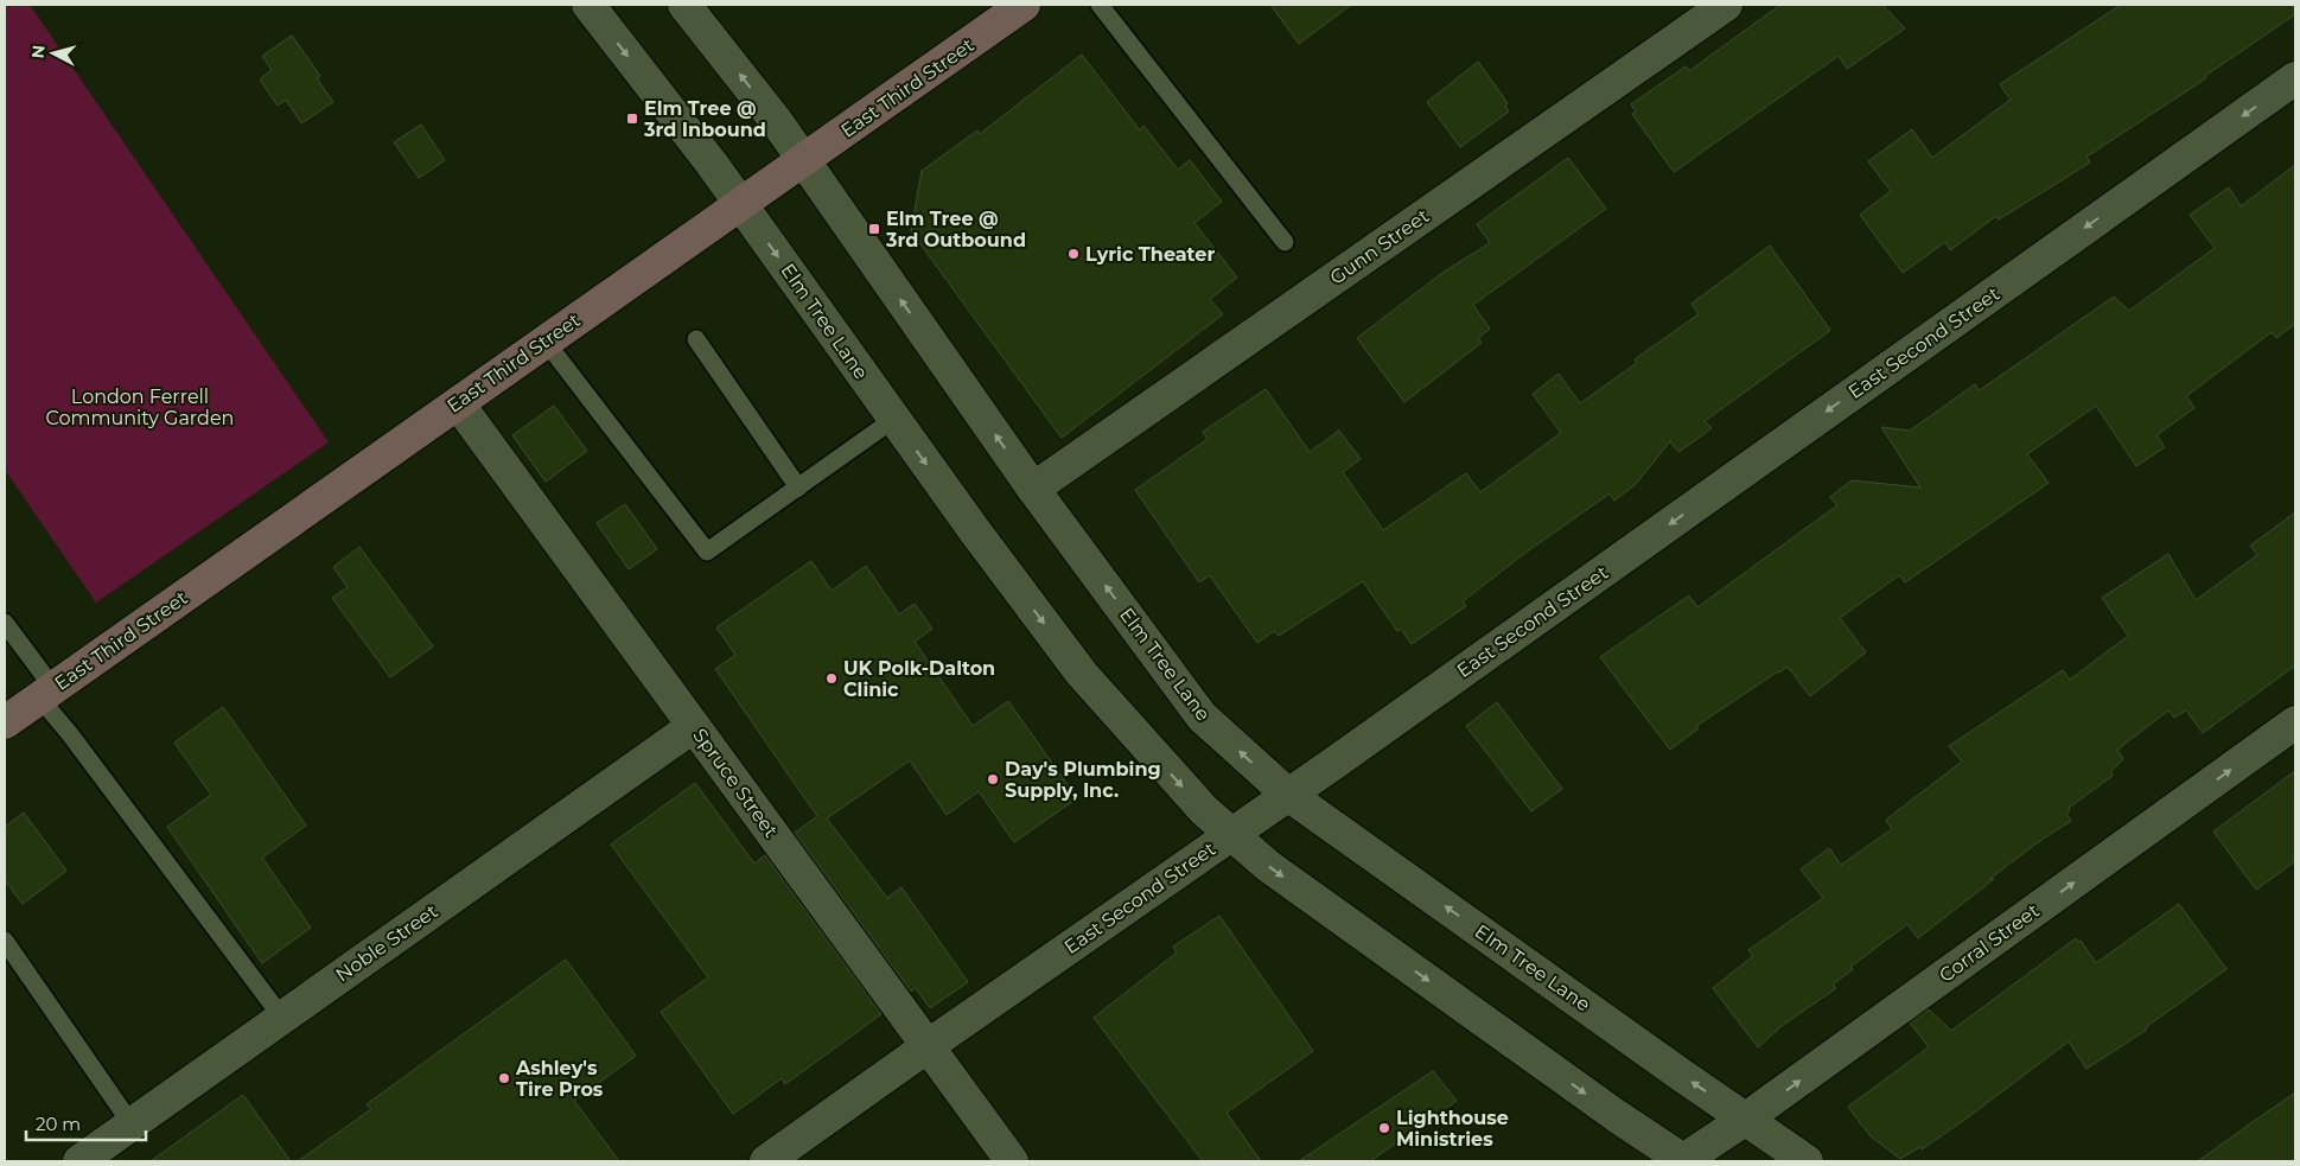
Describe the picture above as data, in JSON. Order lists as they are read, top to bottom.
{
  "streets": {
    "main road": ["East Third Street"],
    "street": [
      "Gunn Street",
      "Elm Tree Lane",
      "East Second Street",
      "Spruce Street",
      "Noble Street",
      "Corral Street"
    ]
  },
  "crossings": [
    ["East Third Street", "Elm Tree Lane"],
    ["East Third Street", "Spruce Street"],
    ["Gunn Street", "Elm Tree Lane"],
    ["Elm Tree Lane", "East Second Street"],
    ["Elm Tree Lane", "Corral Street"],
    ["East Second Street", "Spruce Street"],
    ["Spruce Street", "Noble Street"]
  ],
  "one_way": ["East Second Street", "Corral Street"],
  "parks": ["London Ferrell Community Garden"],
  "places": {
    "transit": ["Elm Tree @ 3rd Inbound", "Elm Tree @ 3rd Outbound"],
    "other": [
      "Lyric Theater",
      "UK Polk-Dalton Clinic",
      "Day's Plumbing Supply, Inc.",
      "Ashley's Tire Pros",
      "Lighthouse Ministries"
    ]
  },
  "scale_bar": "20 m",
  "north": "left"
}
